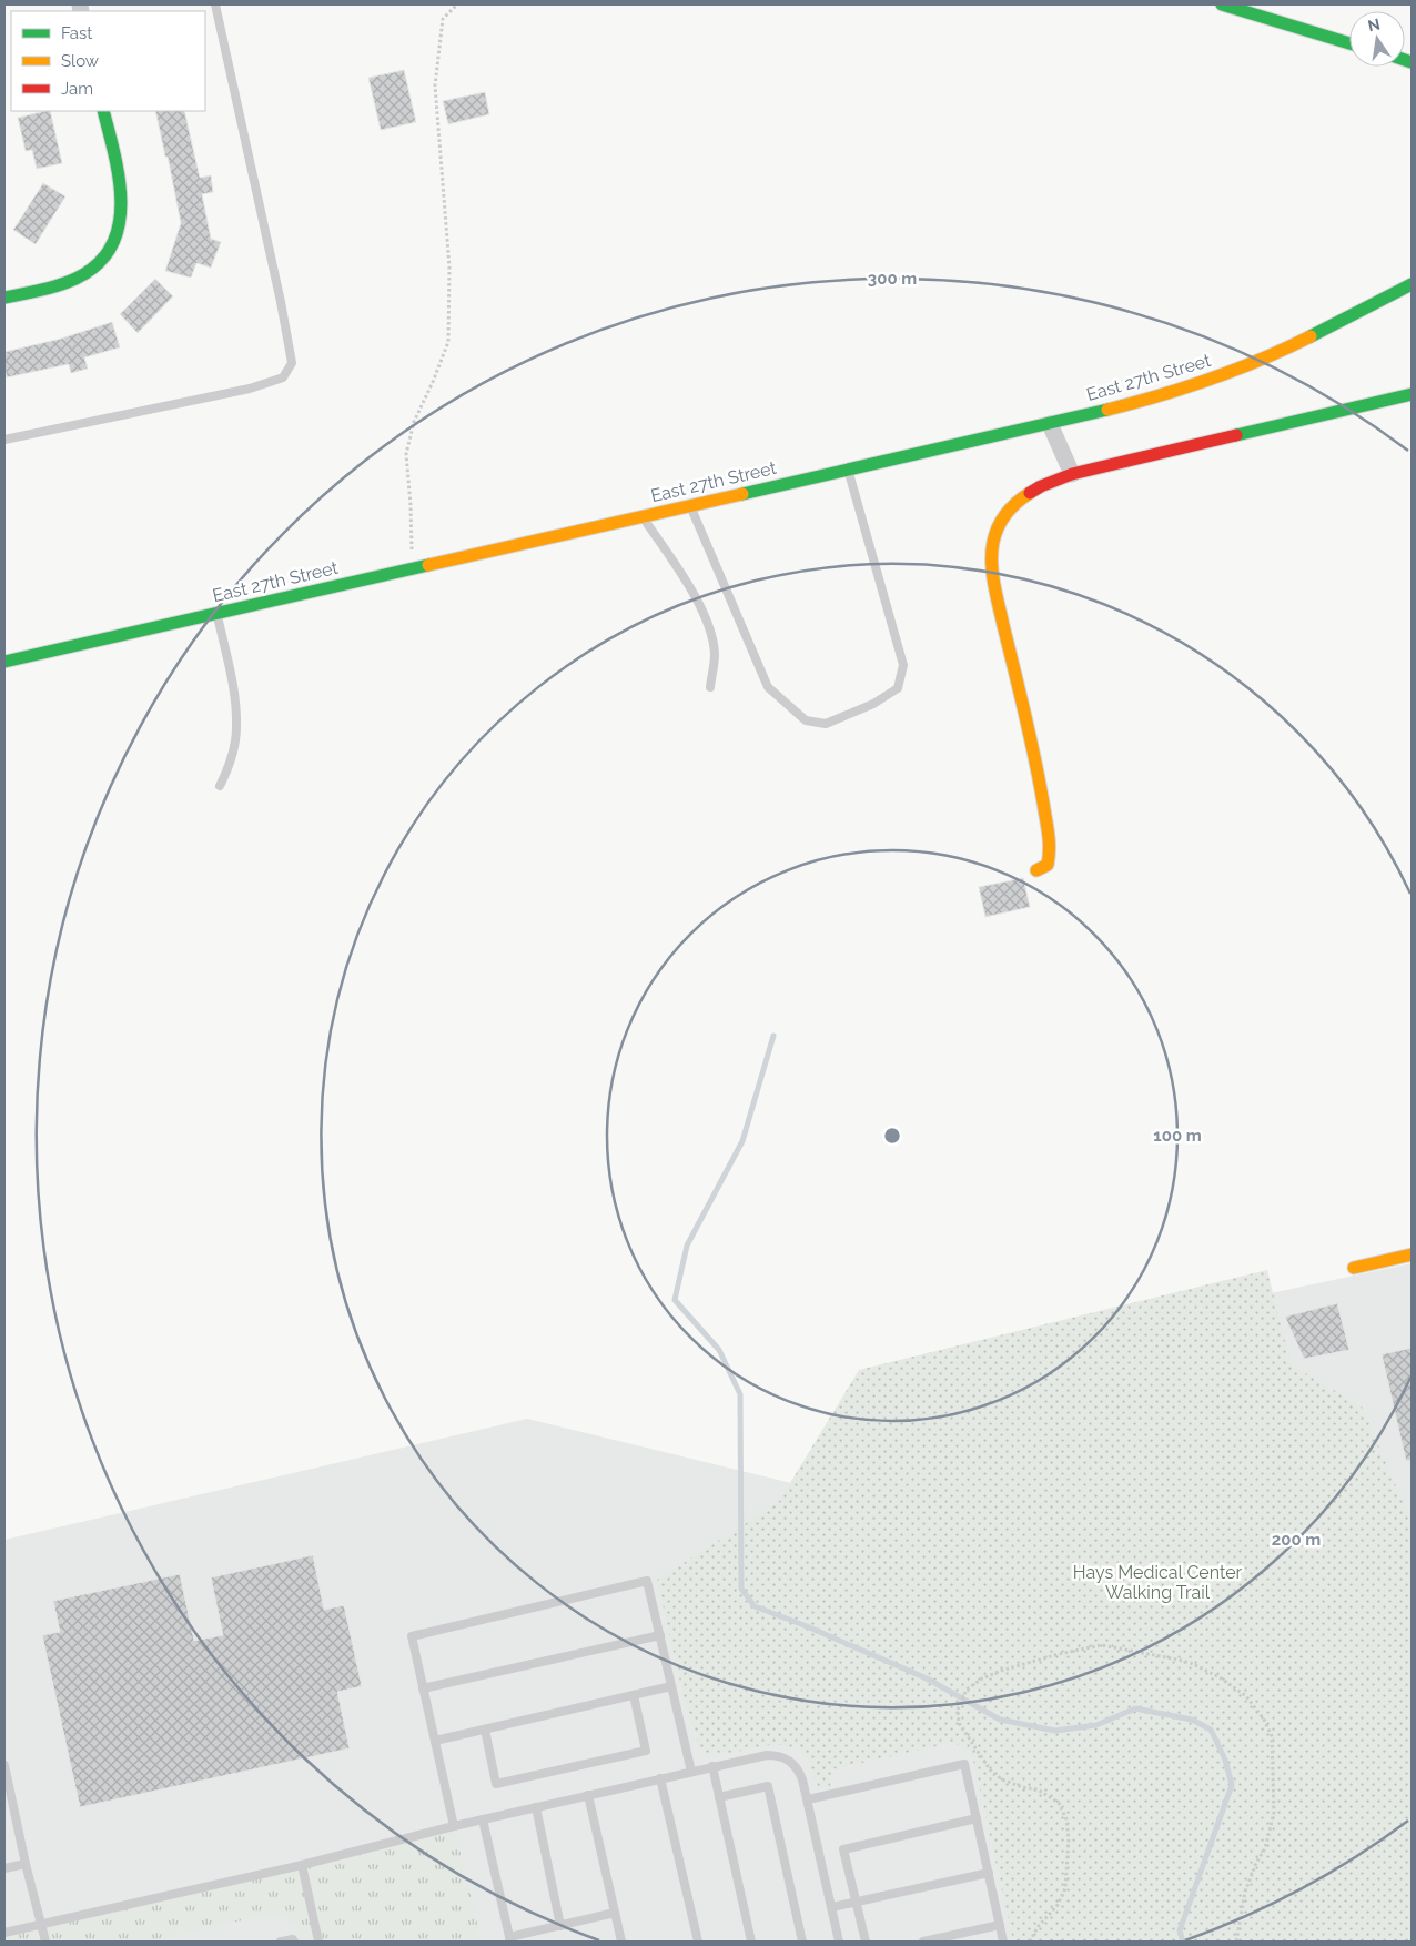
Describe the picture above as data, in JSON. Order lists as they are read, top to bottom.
{
  "streets": {
    "main road": ["East 27th Street"]
  },
  "parks": ["Hays Medical Center Walking Trail"],
  "legend": ["Fast", "Slow", "Jam"],
  "north": "top",
  "rings": ["300 m", "100 m", "200 m"]
}
